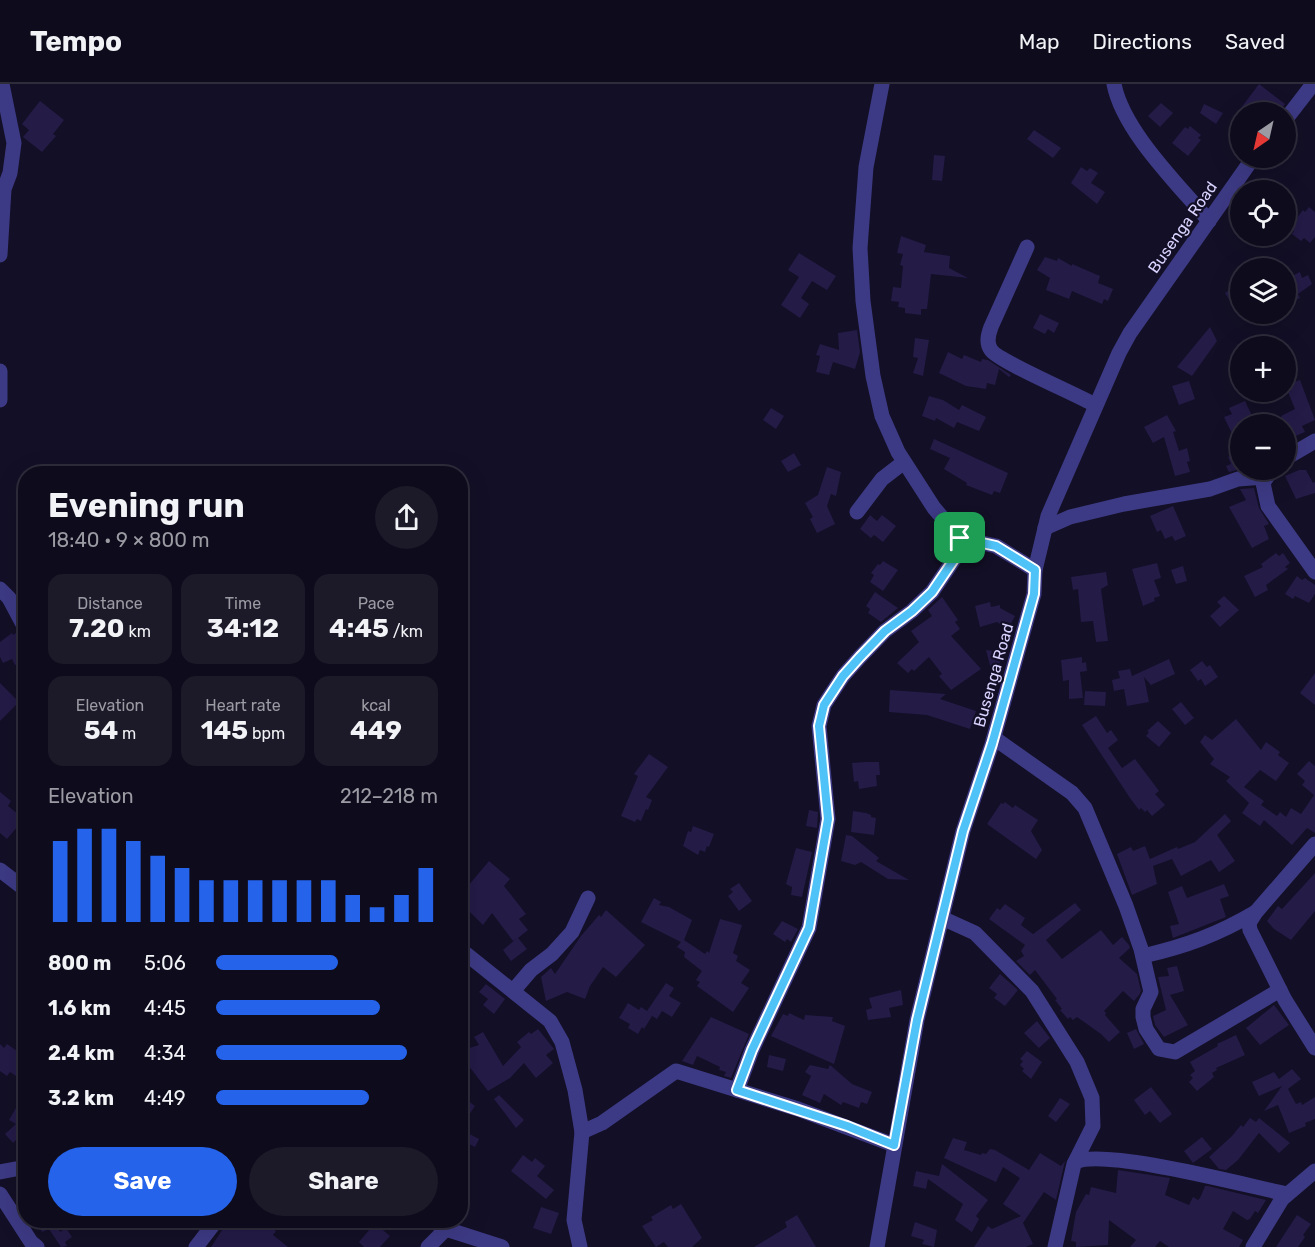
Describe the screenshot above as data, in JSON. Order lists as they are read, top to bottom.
{
  "streets": {
    "street": ["Busenga Road"]
  },
  "north": "bottom left",
  "page": {
    "header": "Tempo",
    "nav": ["Map", "Directions", "Saved"],
    "map_buttons": ["+", "−"],
    "heading": ["Evening run", "18:40 · 9 × 800 m"],
    "stats": [
      ["Distance", "7.20 km"],
      ["Time", "34:12"],
      ["Pace", "4:45 /km"],
      ["Elevation", "54 m"],
      ["Heart rate", "145 bpm"],
      ["kcal", "449"]
    ],
    "chart": ["Elevation", "212–218 m"],
    "list": [
      {
        "name": "800 m",
        "note": "5:06"
      },
      {
        "name": "1.6 km",
        "note": "4:45"
      },
      {
        "name": "2.4 km",
        "note": "4:34"
      },
      {
        "name": "3.2 km",
        "note": "4:49"
      }
    ],
    "buttons": ["Save", "Share"]
  }
}
